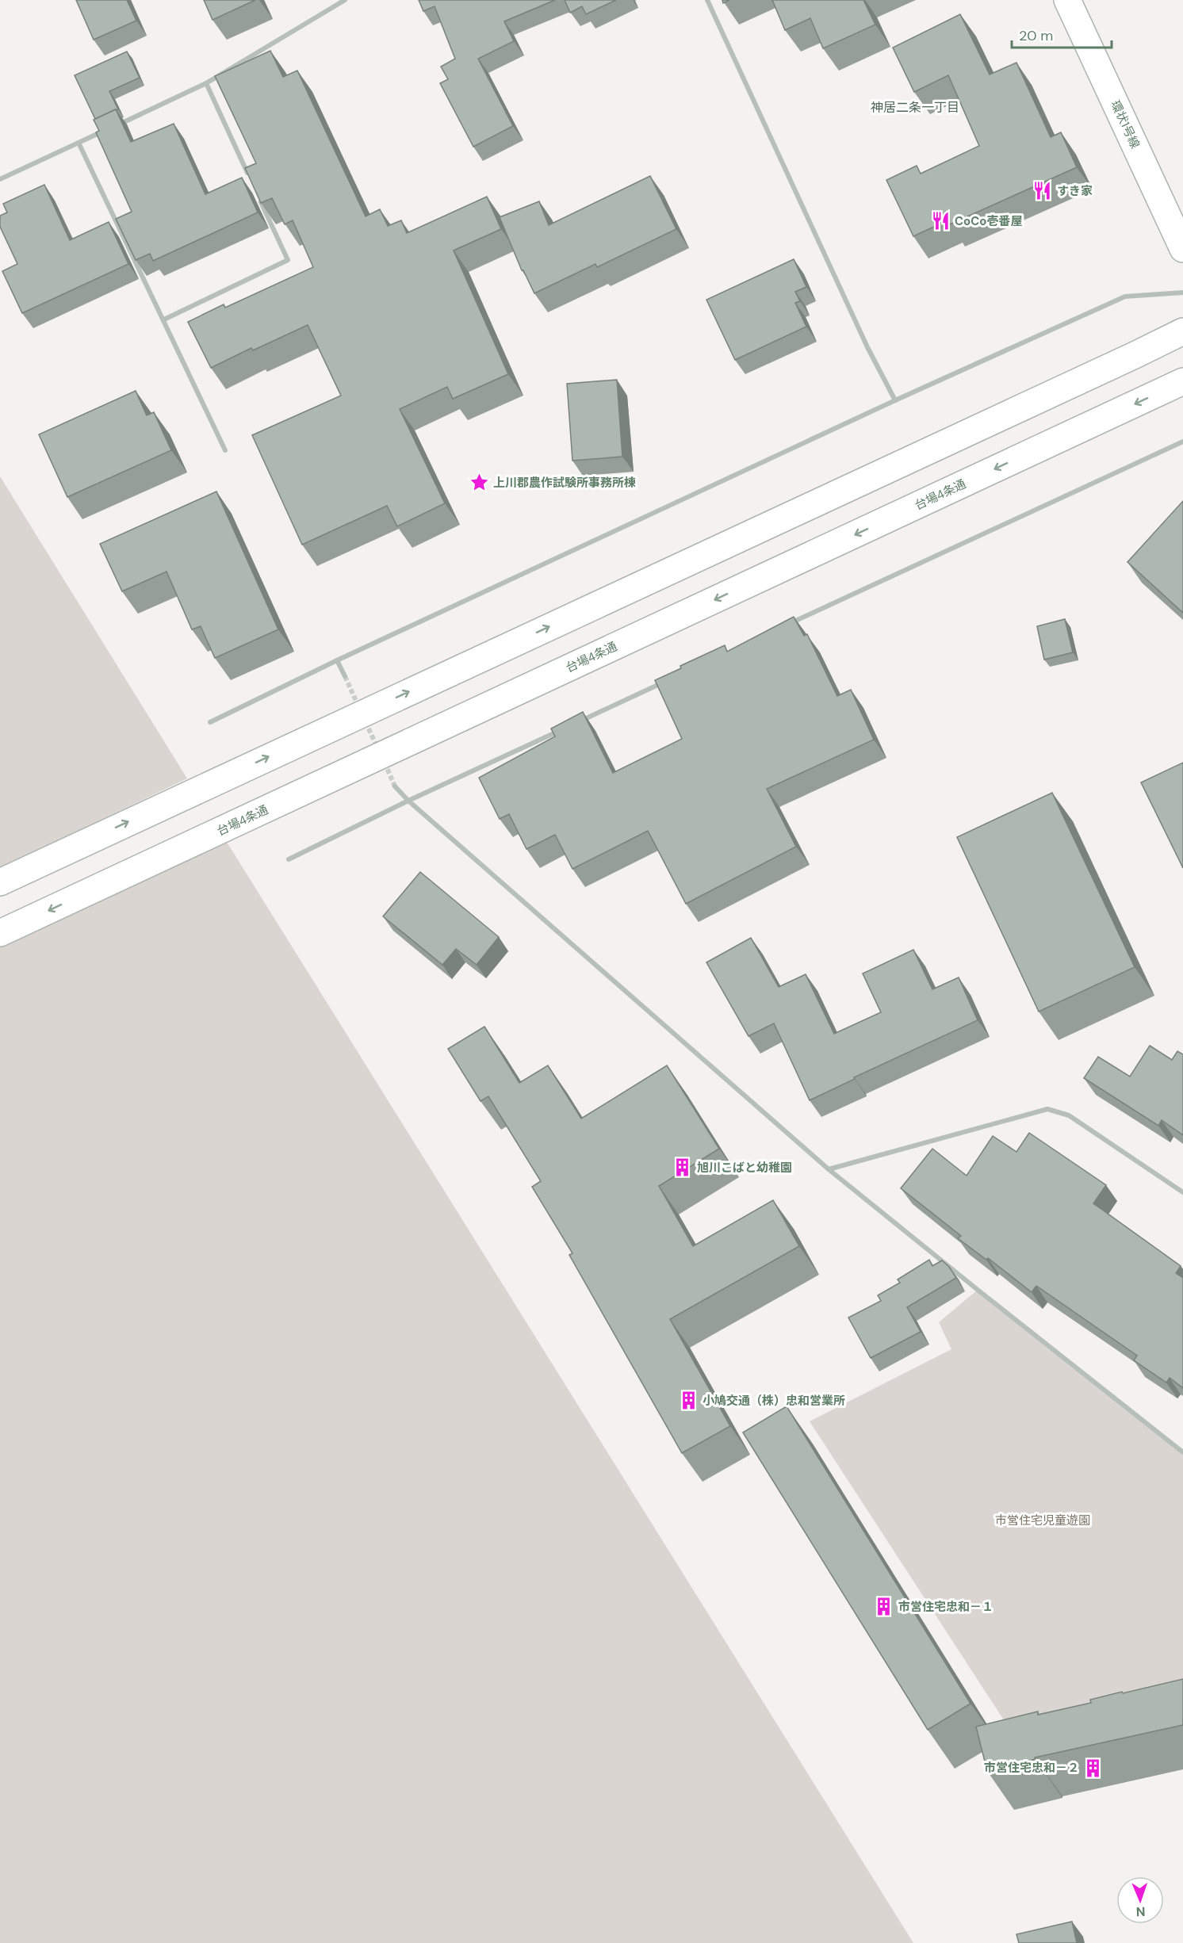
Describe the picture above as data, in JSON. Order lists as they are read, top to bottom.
{
  "streets": {
    "main road": ["環状1号線", "台場4条通"]
  },
  "districts": ["神居二条一丁目"],
  "parks": ["市営住宅児童遊園"],
  "places": {
    "restaurant": ["すき家", "CoCo壱番屋"],
    "place": ["上川郡農作試験所事務所棟"],
    "building": [
      "旭川こばと幼稚園",
      "小鳩交通（株）忠和営業所",
      "市営住宅忠和－１",
      "市営住宅忠和－２"
    ]
  },
  "scale_bar": "20 m",
  "north": "bottom"
}
